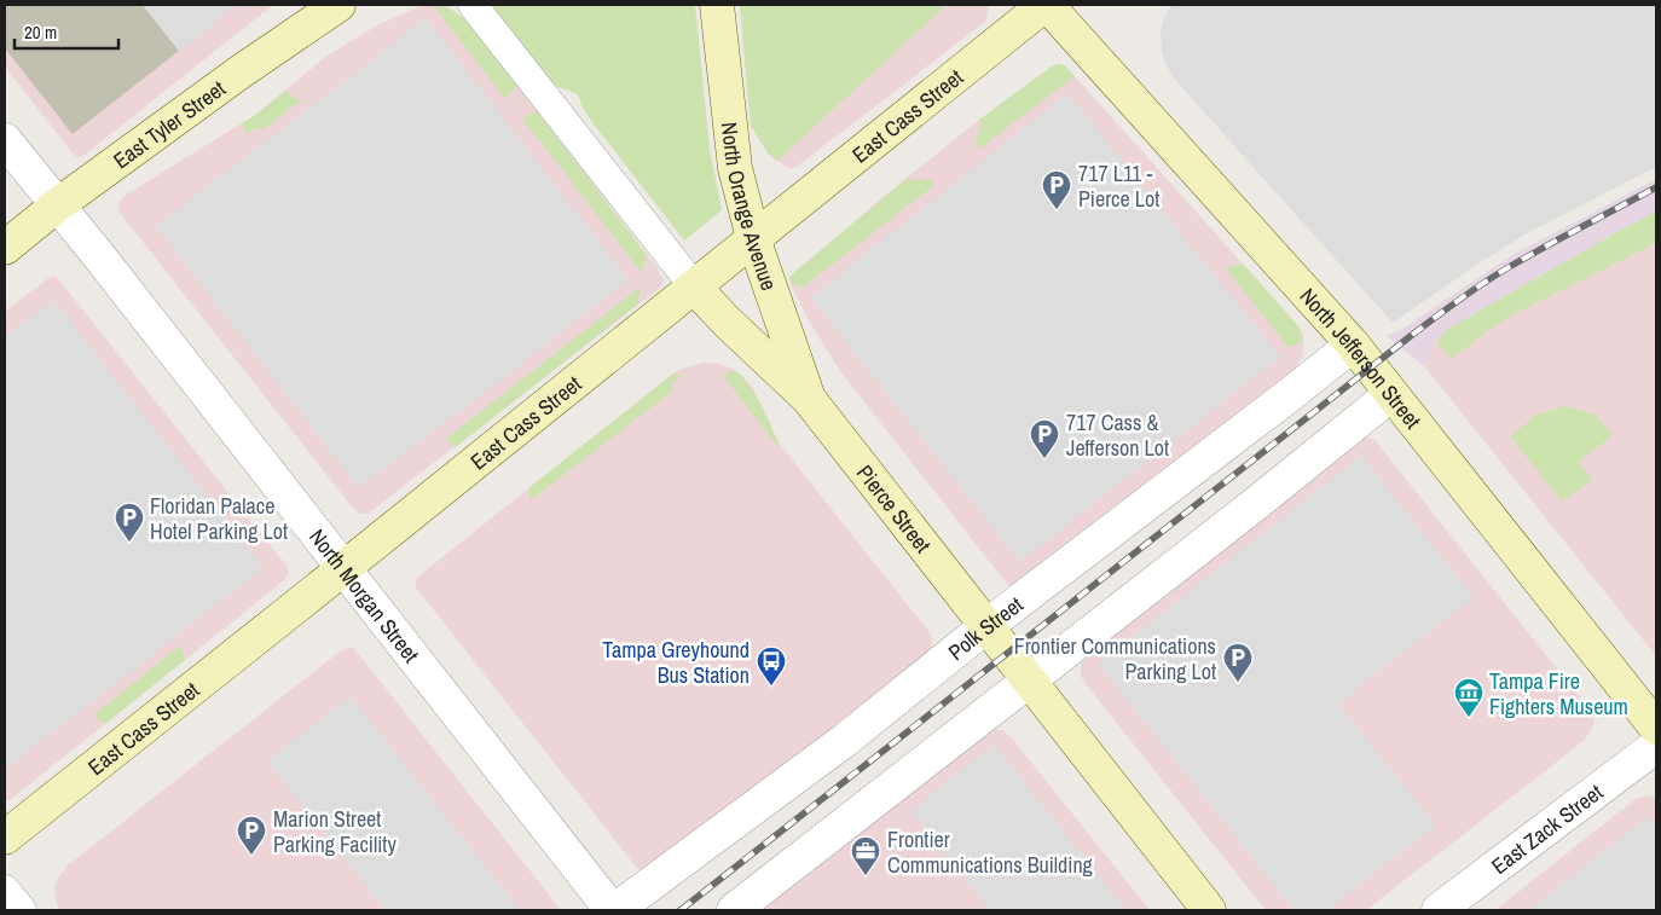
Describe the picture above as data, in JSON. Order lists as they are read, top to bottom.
{
  "streets": {
    "main road": [
      "East Cass Street",
      "East Tyler Street",
      "North Orange Avenue",
      "North Jefferson Street",
      "Pierce Street"
    ],
    "street": ["North Morgan Street", "Polk Street", "East Zack Street"]
  },
  "crossings": [
    ["East Cass Street", "North Orange Avenue"],
    ["East Cass Street", "North Jefferson Street"],
    ["East Cass Street", "Pierce Street"],
    ["East Cass Street", "North Morgan Street"],
    ["East Tyler Street", "North Morgan Street"],
    ["North Orange Avenue", "Pierce Street"],
    ["North Jefferson Street", "Polk Street"],
    ["Pierce Street", "Polk Street"],
    ["North Morgan Street", "Polk Street"]
  ],
  "places": {
    "parking": [
      "717 L11 - Pierce Lot",
      "717 Cass & Jefferson Lot",
      "Floridan Palace Hotel Parking Lot",
      "Frontier Communications Parking Lot",
      "Marion Street Parking Facility"
    ],
    "bus stop": ["Tampa Greyhound Bus Station"],
    "museum": ["Tampa Fire Fighters Museum"],
    "office": ["Frontier Communications Building"]
  },
  "scale_bar": "20 m"
}
